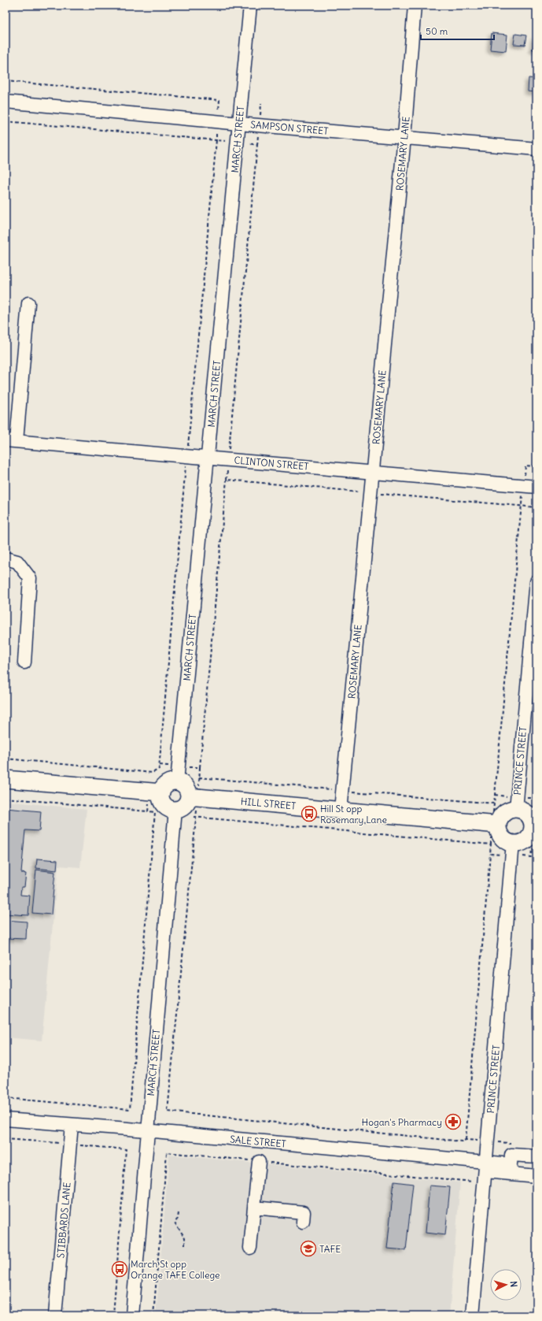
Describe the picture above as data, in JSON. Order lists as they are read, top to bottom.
{
  "streets": {
    "main road": ["HILL STREET"],
    "street": [
      "SAMPSON STREET",
      "MARCH STREET",
      "ROSEMARY LANE",
      "CLINTON STREET",
      "PRINCE STREET",
      "SALE STREET",
      "STIBBARDS LANE"
    ]
  },
  "crossings": [
    ["SAMPSON STREET", "MARCH STREET"],
    ["SAMPSON STREET", "ROSEMARY LANE"],
    ["MARCH STREET", "CLINTON STREET"],
    ["MARCH STREET", "SALE STREET"],
    ["ROSEMARY LANE", "CLINTON STREET"],
    ["ROSEMARY LANE", "HILL STREET"],
    ["PRINCE STREET", "HILL STREET"],
    ["PRINCE STREET", "SALE STREET"],
    ["SALE STREET", "STIBBARDS LANE"]
  ],
  "places": {
    "bus stop": ["Hill St opp Rosemary Lane", "March St opp Orange TAFE College"],
    "pharmacy": ["Hogan's Pharmacy"],
    "school or university": ["TAFE"]
  },
  "scale_bar": "50 m",
  "north": "right"
}
